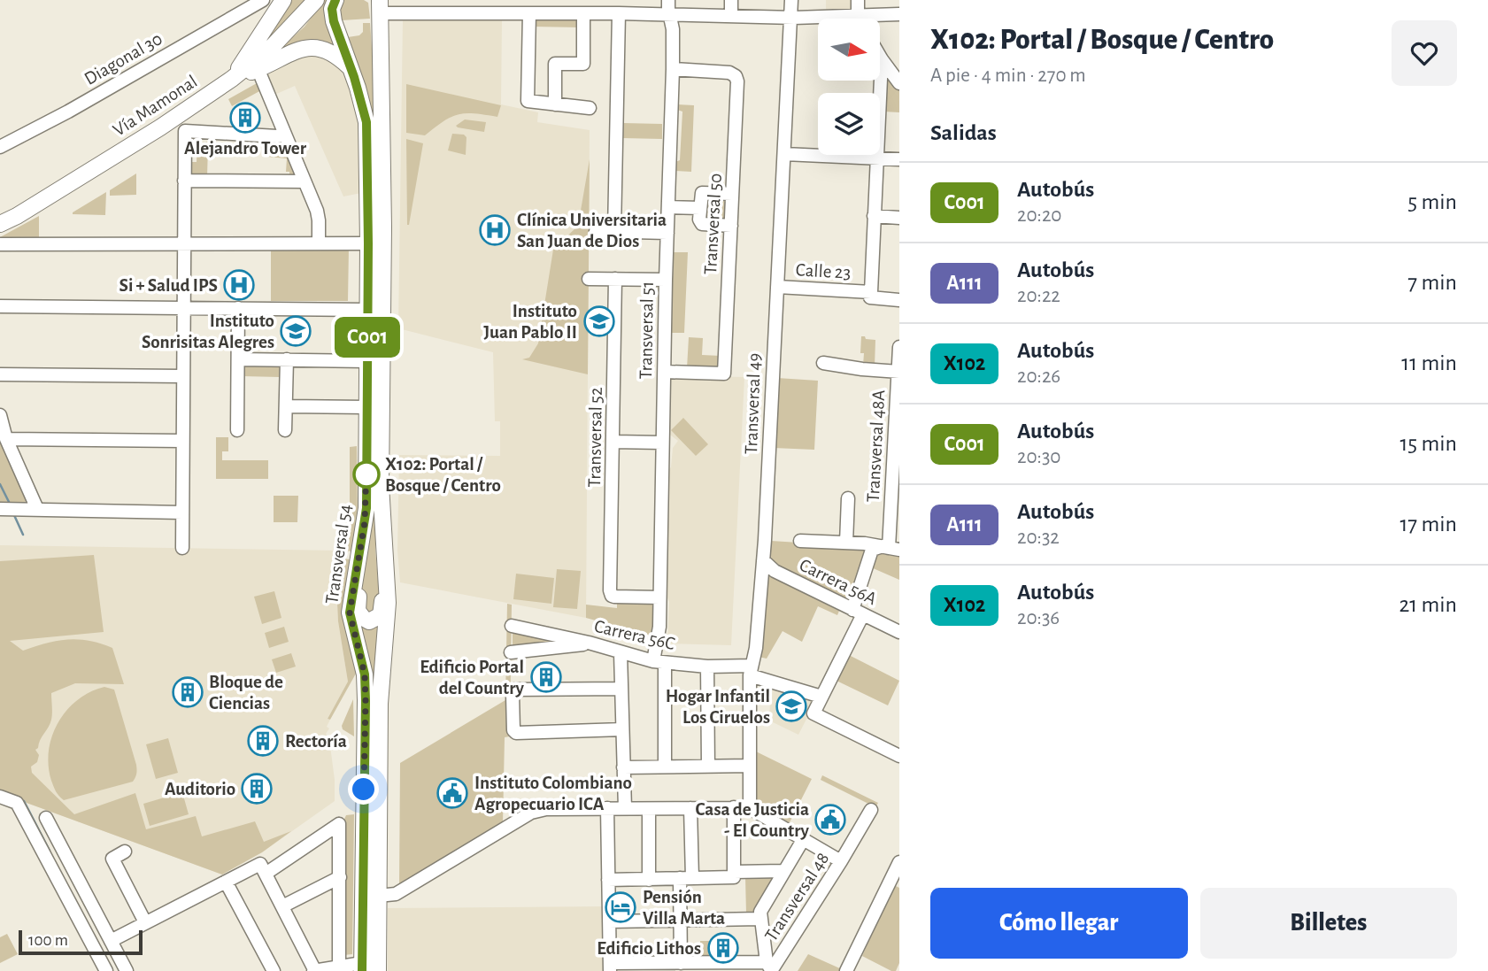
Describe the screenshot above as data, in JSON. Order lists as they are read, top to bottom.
{
  "streets": {
    "main road": ["Vía Mamonal", "Transversal 54"],
    "street": [
      "Diagonal 30",
      "Transversal 50",
      "Calle 23",
      "Transversal 51",
      "Transversal 49",
      "Transversal 52",
      "Transversal 48A",
      "Carrera 56A",
      "Carrera 56C",
      "Transversal 48"
    ]
  },
  "crossings": [
    ["Transversal 50", "Transversal 51"],
    ["Calle 23", "Transversal 49"],
    ["Transversal 51", "Transversal 52"],
    ["Transversal 51", "Carrera 56C"],
    ["Transversal 49", "Carrera 56A"],
    ["Transversal 49", "Carrera 56C"]
  ],
  "places": {
    "building": [
      "Alejandro Tower",
      "Edificio Portal del Country",
      "Bloque de Ciencias",
      "Rectoría",
      "Auditorio",
      "Edificio Lithos"
    ],
    "hospital": ["Clínica Universitaria San Juan de Dios", "Si + Salud IPS"],
    "school or university": ["Instituto Juan Pablo II", "Instituto Sonrisitas Alegres", "Hogar Infantil Los Ciruelos"],
    "other": ["X102: Portal / Bosque / Centro"],
    "public building": ["Instituto Colombiano Agropecuario ICA", "Casa de Justicia - El Country"],
    "hotel": ["Pensión Villa Marta"]
  },
  "lines": ["bus line C001"],
  "scale_bar": "100 m",
  "north": "right",
  "page": {
    "on_map": "C001",
    "heading": [
      ["X102: Portal / Bosque / Centro", "A pie · 4 min · 270 m"],
      "Salidas"
    ],
    "list": [
      {
        "mark": "C001",
        "name": "Autobús",
        "note": "20:20",
        "value": "5 min"
      },
      {
        "mark": "A111",
        "name": "Autobús",
        "note": "20:22",
        "value": "7 min"
      },
      {
        "mark": "X102",
        "name": "Autobús",
        "note": "20:26",
        "value": "11 min"
      },
      {
        "mark": "C001",
        "name": "Autobús",
        "note": "20:30",
        "value": "15 min"
      },
      {
        "mark": "A111",
        "name": "Autobús",
        "note": "20:32",
        "value": "17 min"
      },
      {
        "mark": "X102",
        "name": "Autobús",
        "note": "20:36",
        "value": "21 min"
      }
    ],
    "buttons": ["Cómo llegar", "Billetes"],
    "scale": "100 m"
  }
}
